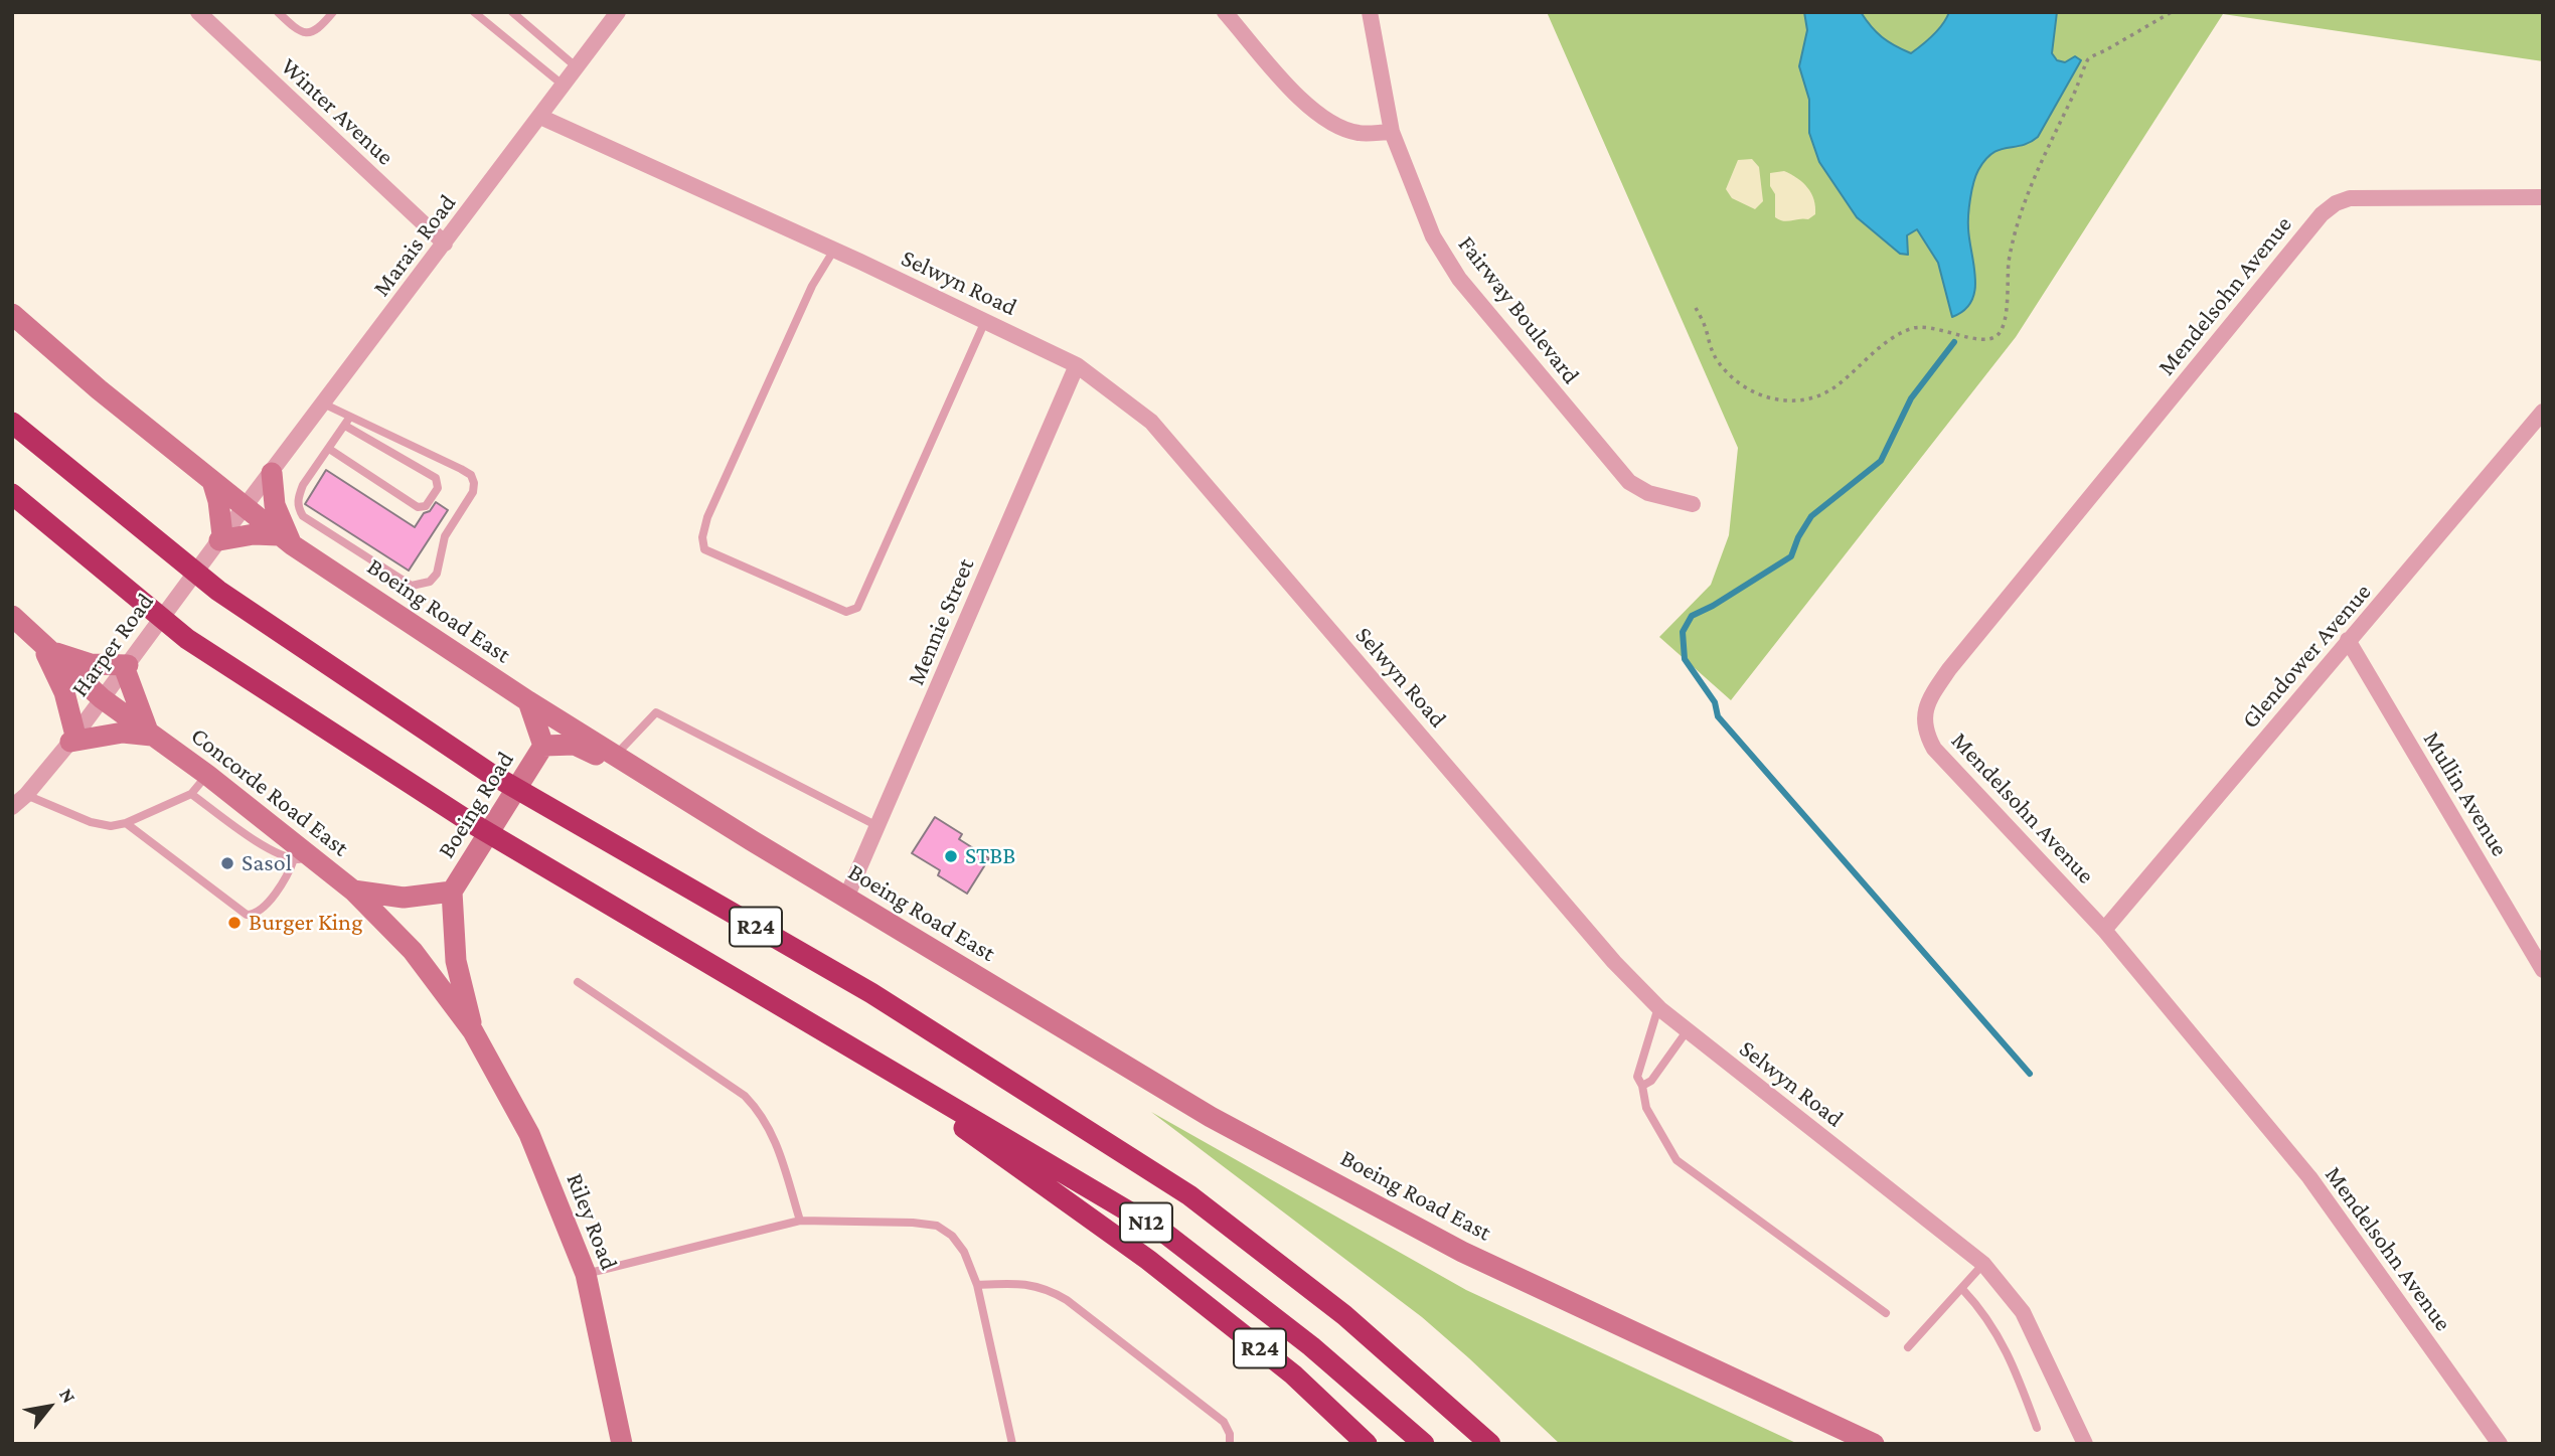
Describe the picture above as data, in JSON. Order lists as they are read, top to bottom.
{
  "streets": {
    "highway": ["R24", "N12"],
    "main road": [
      "Boeing Road East",
      "Concorde Road East",
      "Boeing Road",
      "Riley Road"
    ],
    "street": [
      "Winter Avenue",
      "Marais Road",
      "Selwyn Road",
      "Mendelsohn Avenue",
      "Fairway Boulevard",
      "Mennie Street",
      "Harper Road",
      "Glendower Avenue",
      "Mullin Avenue"
    ]
  },
  "crossings": [
    ["Winter Avenue", "Marais Road"],
    ["Marais Road", "Selwyn Road"],
    ["Marais Road", "Boeing Road East"],
    ["Marais Road", "Harper Road"],
    ["Selwyn Road", "Mennie Street"],
    ["Mendelsohn Avenue", "Glendower Avenue"],
    ["Boeing Road East", "Mennie Street"],
    ["Boeing Road East", "Harper Road"],
    ["Boeing Road East", "Boeing Road"],
    ["Harper Road", "Concorde Road East"],
    ["Glendower Avenue", "Mullin Avenue"],
    ["Concorde Road East", "Boeing Road"],
    ["Concorde Road East", "Riley Road"],
    ["Boeing Road", "Riley Road"],
    ["R24", "N12"]
  ],
  "places": ["STBB", "Sasol", "Burger King"],
  "north": "top right"
}
